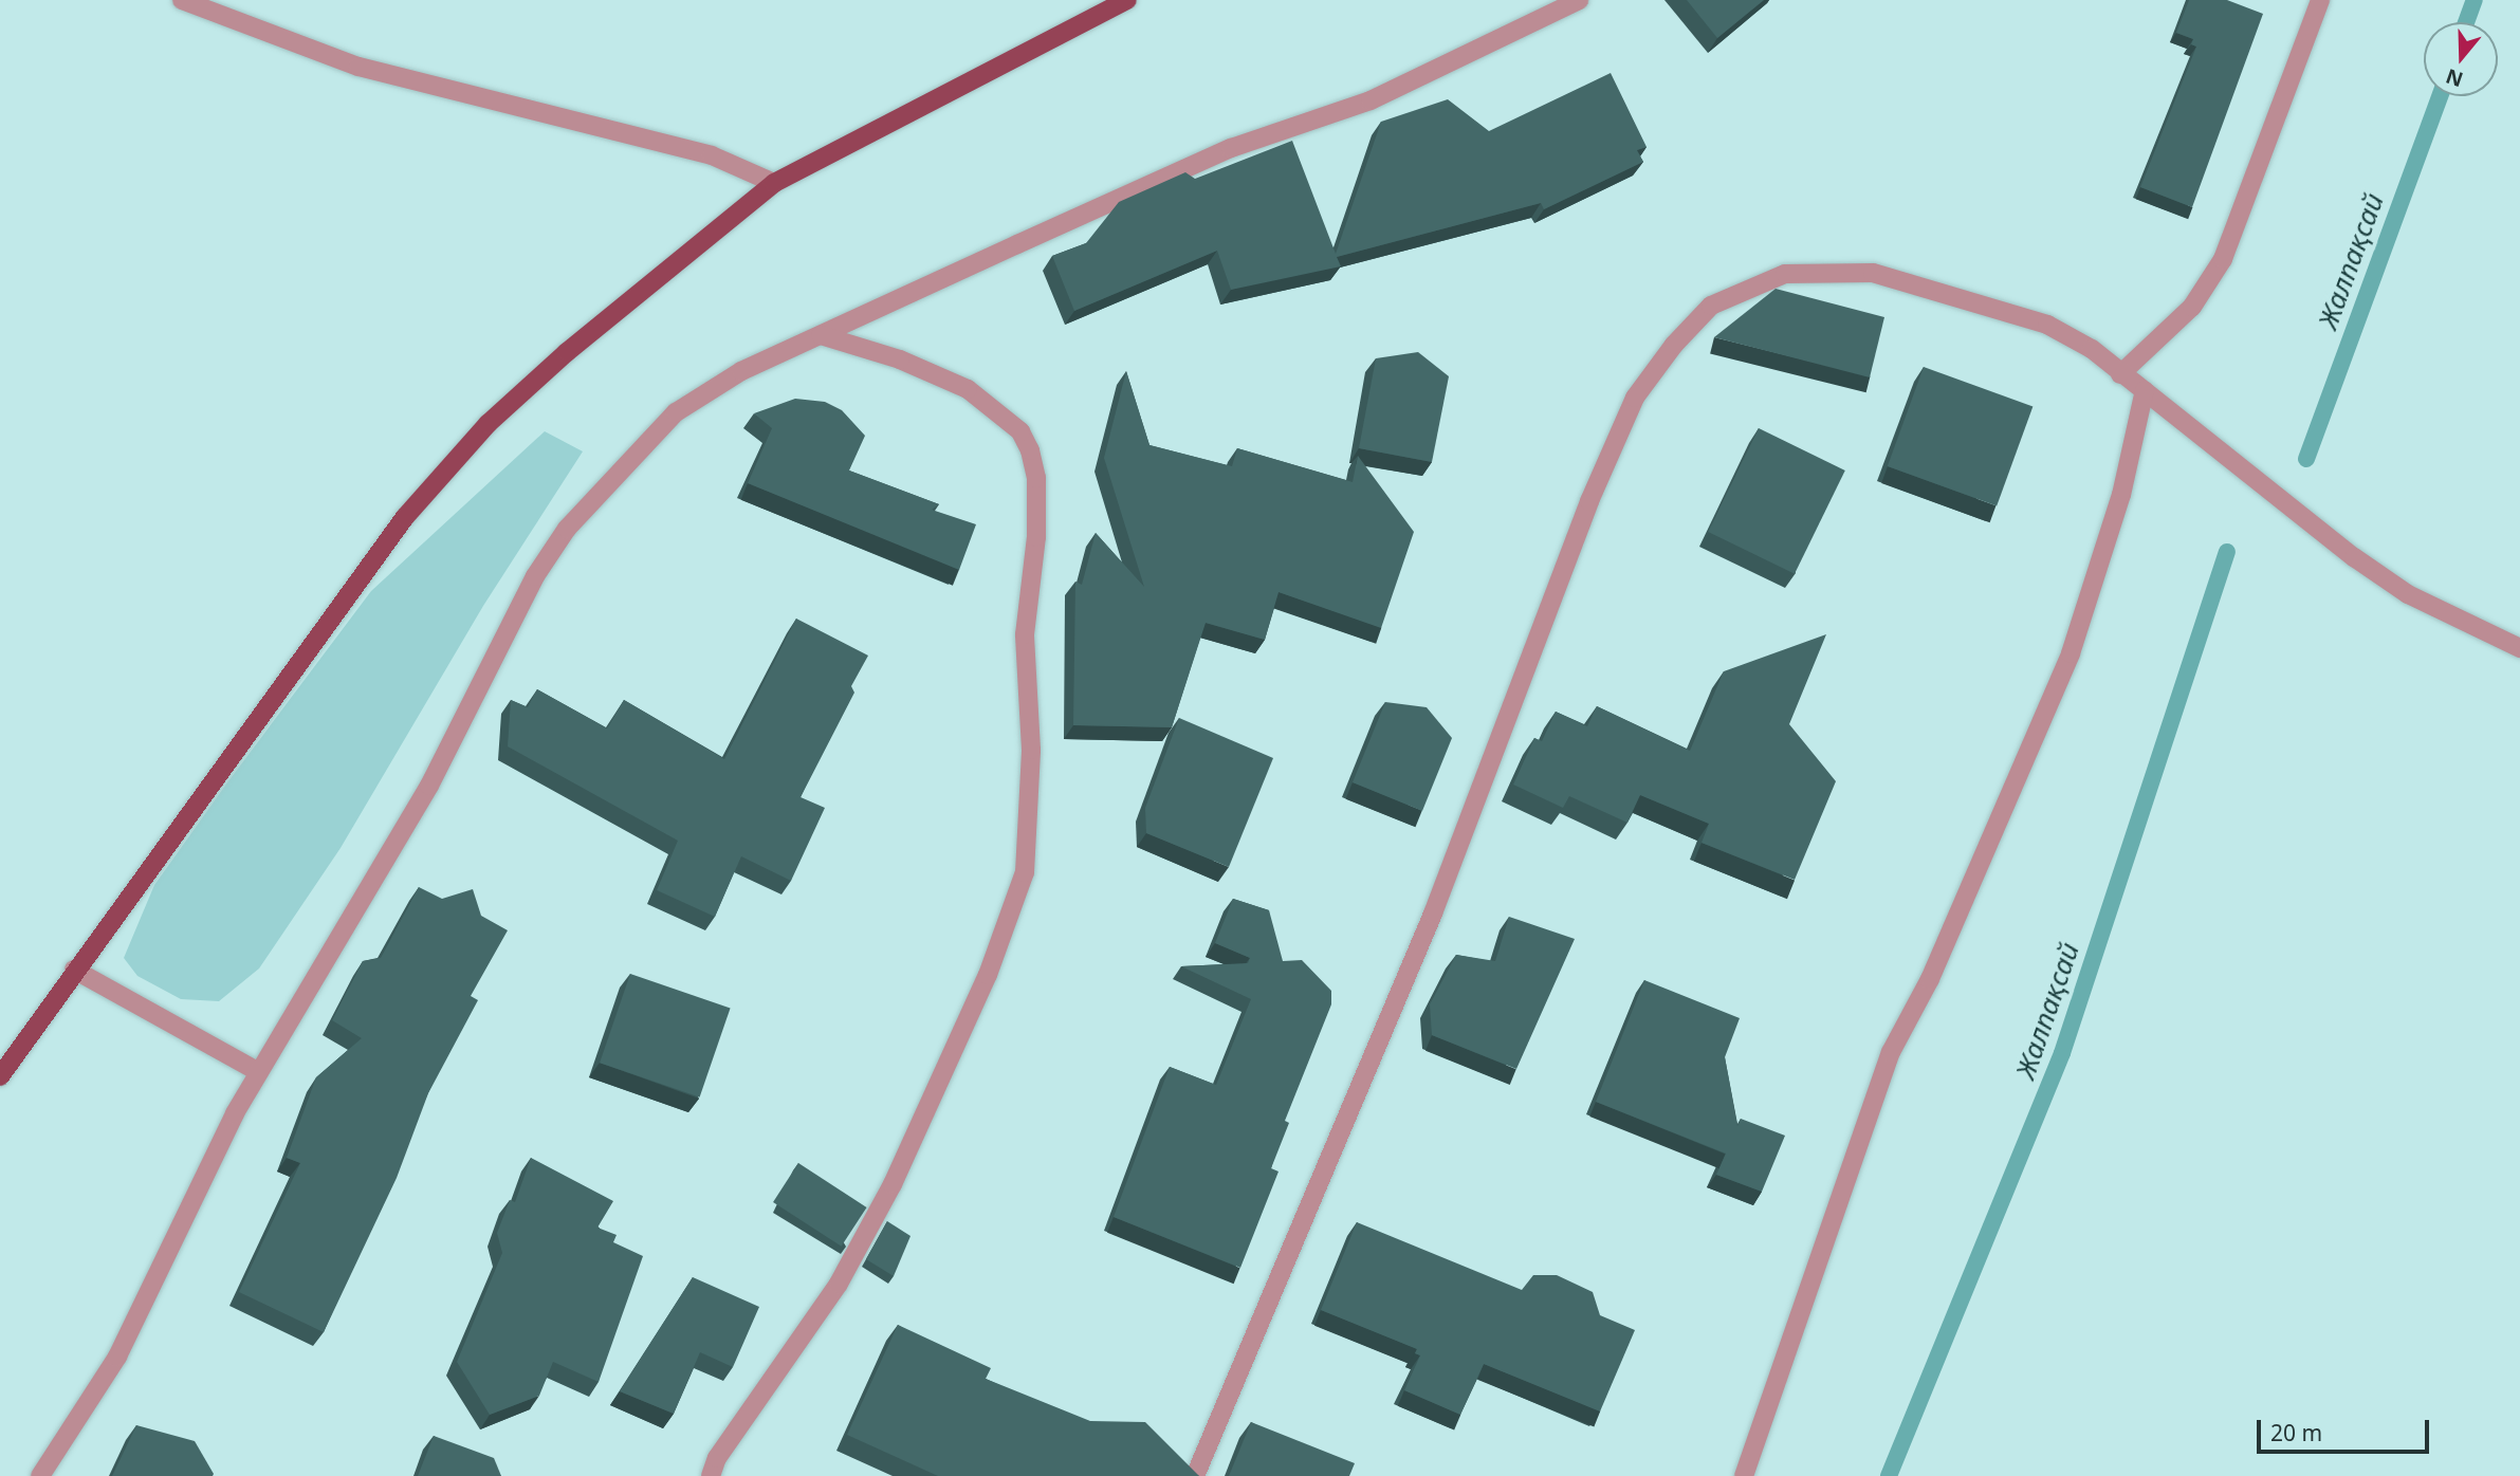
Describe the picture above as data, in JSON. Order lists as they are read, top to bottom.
{
  "water": ["Жалпақсай"],
  "scale_bar": "20 m",
  "north": "bottom"
}
